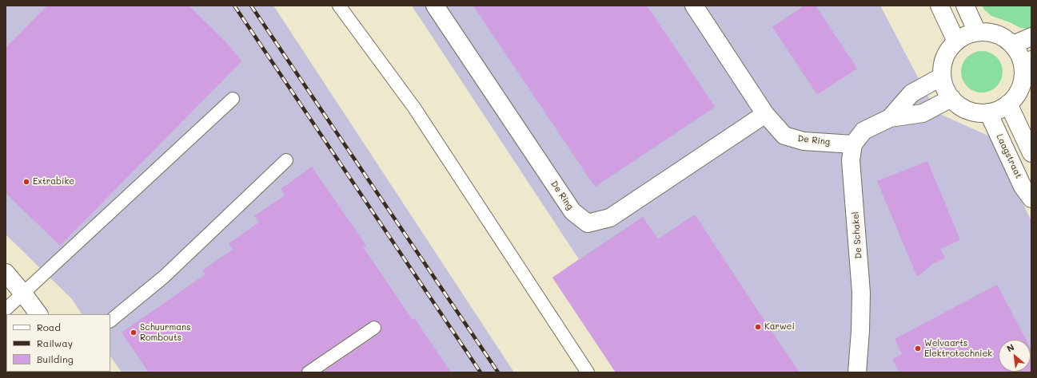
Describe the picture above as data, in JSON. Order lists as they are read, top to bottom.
{
  "streets": {
    "street": ["De Ring", "Laagstraat", "De Schakel"]
  },
  "crossings": [
    ["De Ring", "De Schakel"],
    ["Laagstraat", "De Schakel"]
  ],
  "places": [
    "Extrabike",
    "Karwei",
    "Schuurmans Rombouts",
    "Welvaarts Elektrotechniek"
  ],
  "legend": ["Road", "Railway", "Building"],
  "north": "top left"
}
